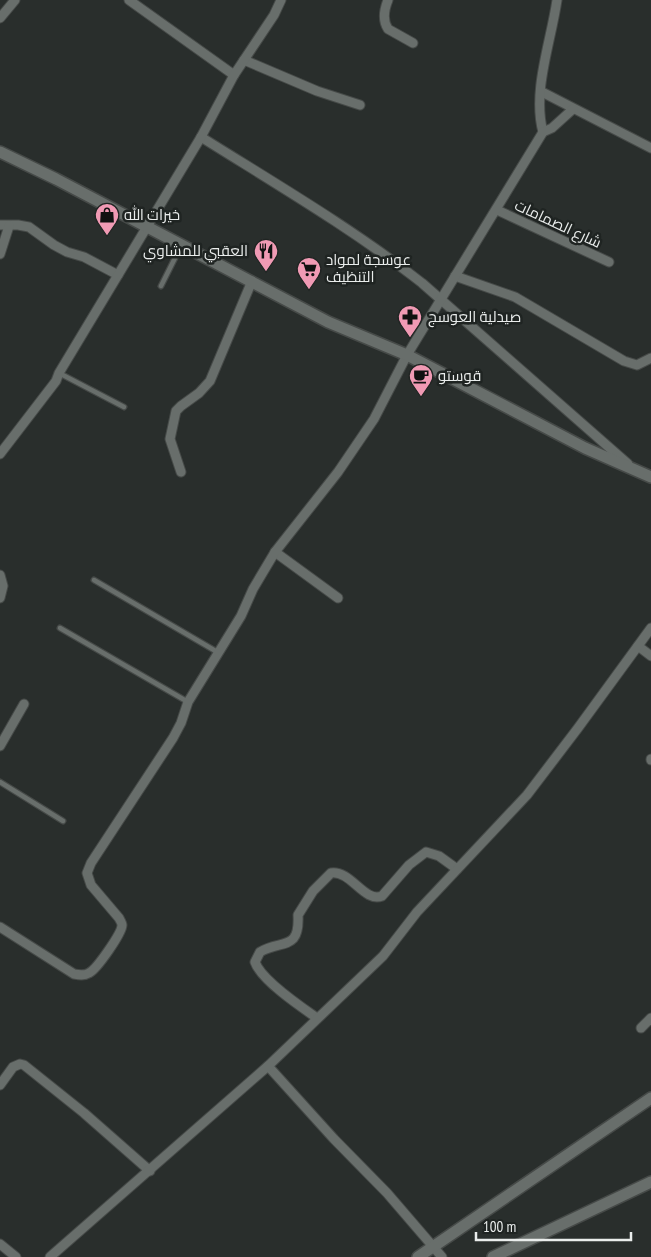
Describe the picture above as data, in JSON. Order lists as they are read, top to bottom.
{
  "streets": {
    "street": ["شارع الصمامات"]
  },
  "places": {
    "shop": ["خيرات الله"],
    "restaurant": ["العقبي للمشاوي"],
    "supermarket": ["عوسجة لمواد التنظيف"],
    "pharmacy": ["صيدلية العوسج"],
    "cafe": ["قوستو"]
  },
  "scale_bar": "100 m"
}
